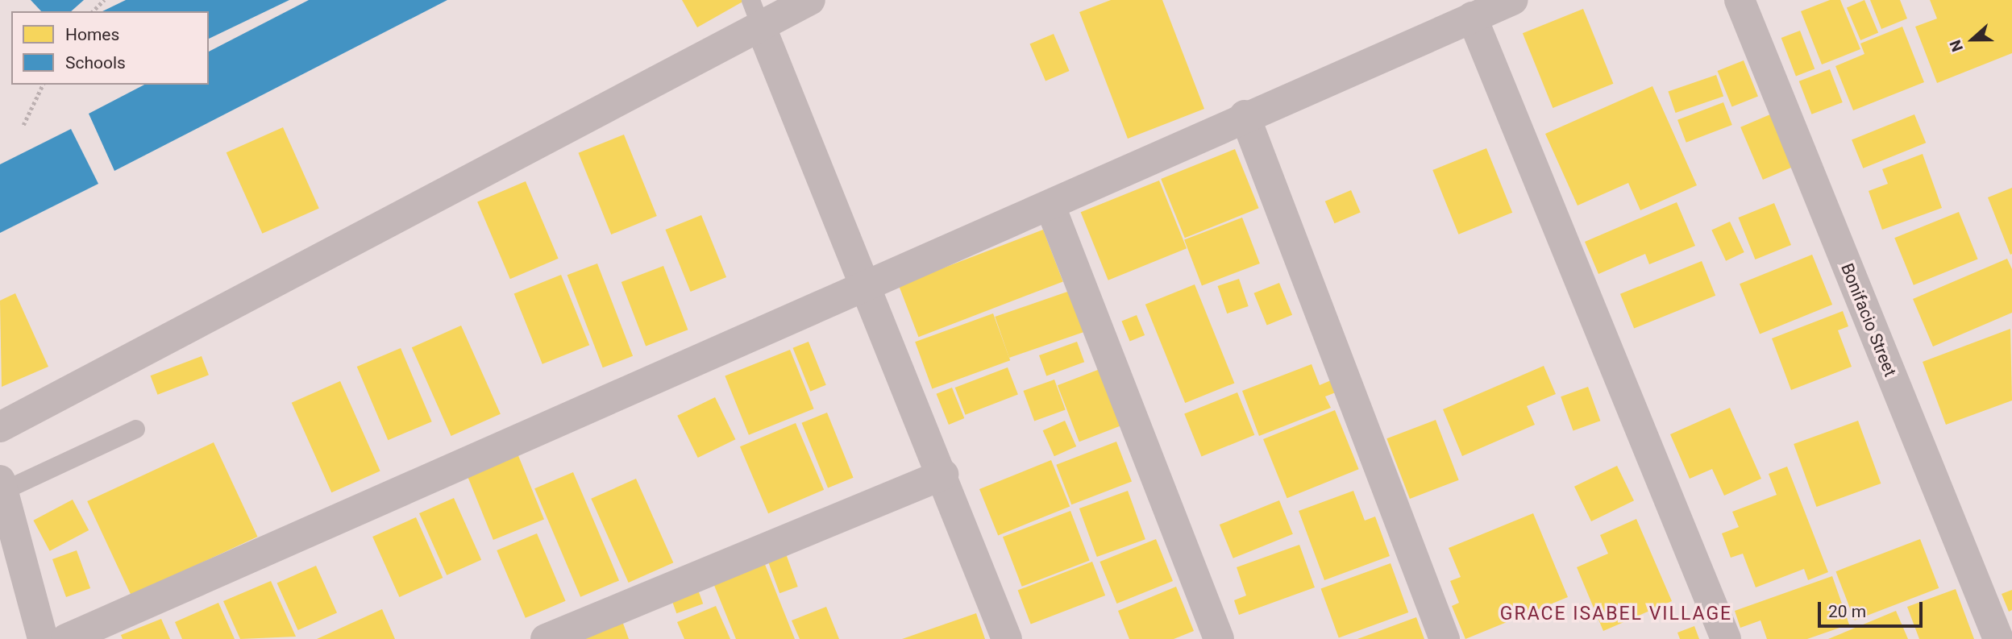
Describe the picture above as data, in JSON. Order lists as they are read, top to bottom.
{
  "streets": {
    "street": ["Bonifacio Street"]
  },
  "districts": ["GRACE ISABEL VILLAGE"],
  "legend": ["Homes", "Schools"],
  "scale_bar": "20 m",
  "north": "left"
}
